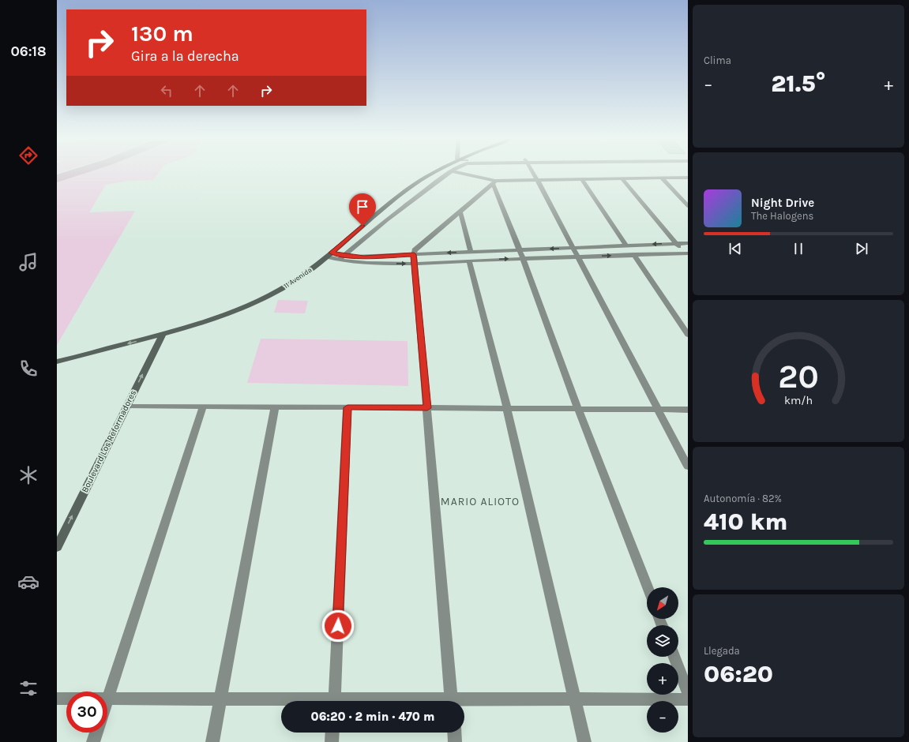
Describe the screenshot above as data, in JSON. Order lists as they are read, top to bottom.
{
  "streets": {
    "main road": ["11 Avenida", "Boulevard Los Reformadores"]
  },
  "crossings": [
    ["11 Avenida", "Boulevard Los Reformadores"]
  ],
  "one_way": ["Boulevard Los Reformadores"],
  "districts": ["MARIO ALIOTO"],
  "north": "bottom left",
  "page": {
    "tabs": "06:18",
    "tile": [
      "Clima",
      ["Autonomía · 82%", "410 km"],
      ["Llegada", "06:20"]
    ],
    "turn": ["130 m", "Gira a la derecha"],
    "heat": ["−", "21.5°", "+"],
    "song": ["Night Drive", "The Halogens"],
    "map_buttons": ["+", "−"],
    "limit": "30",
    "trip": "06:20 · 2 min · 470 m",
    "gauge": ["20", "km/h"]
  }
}
